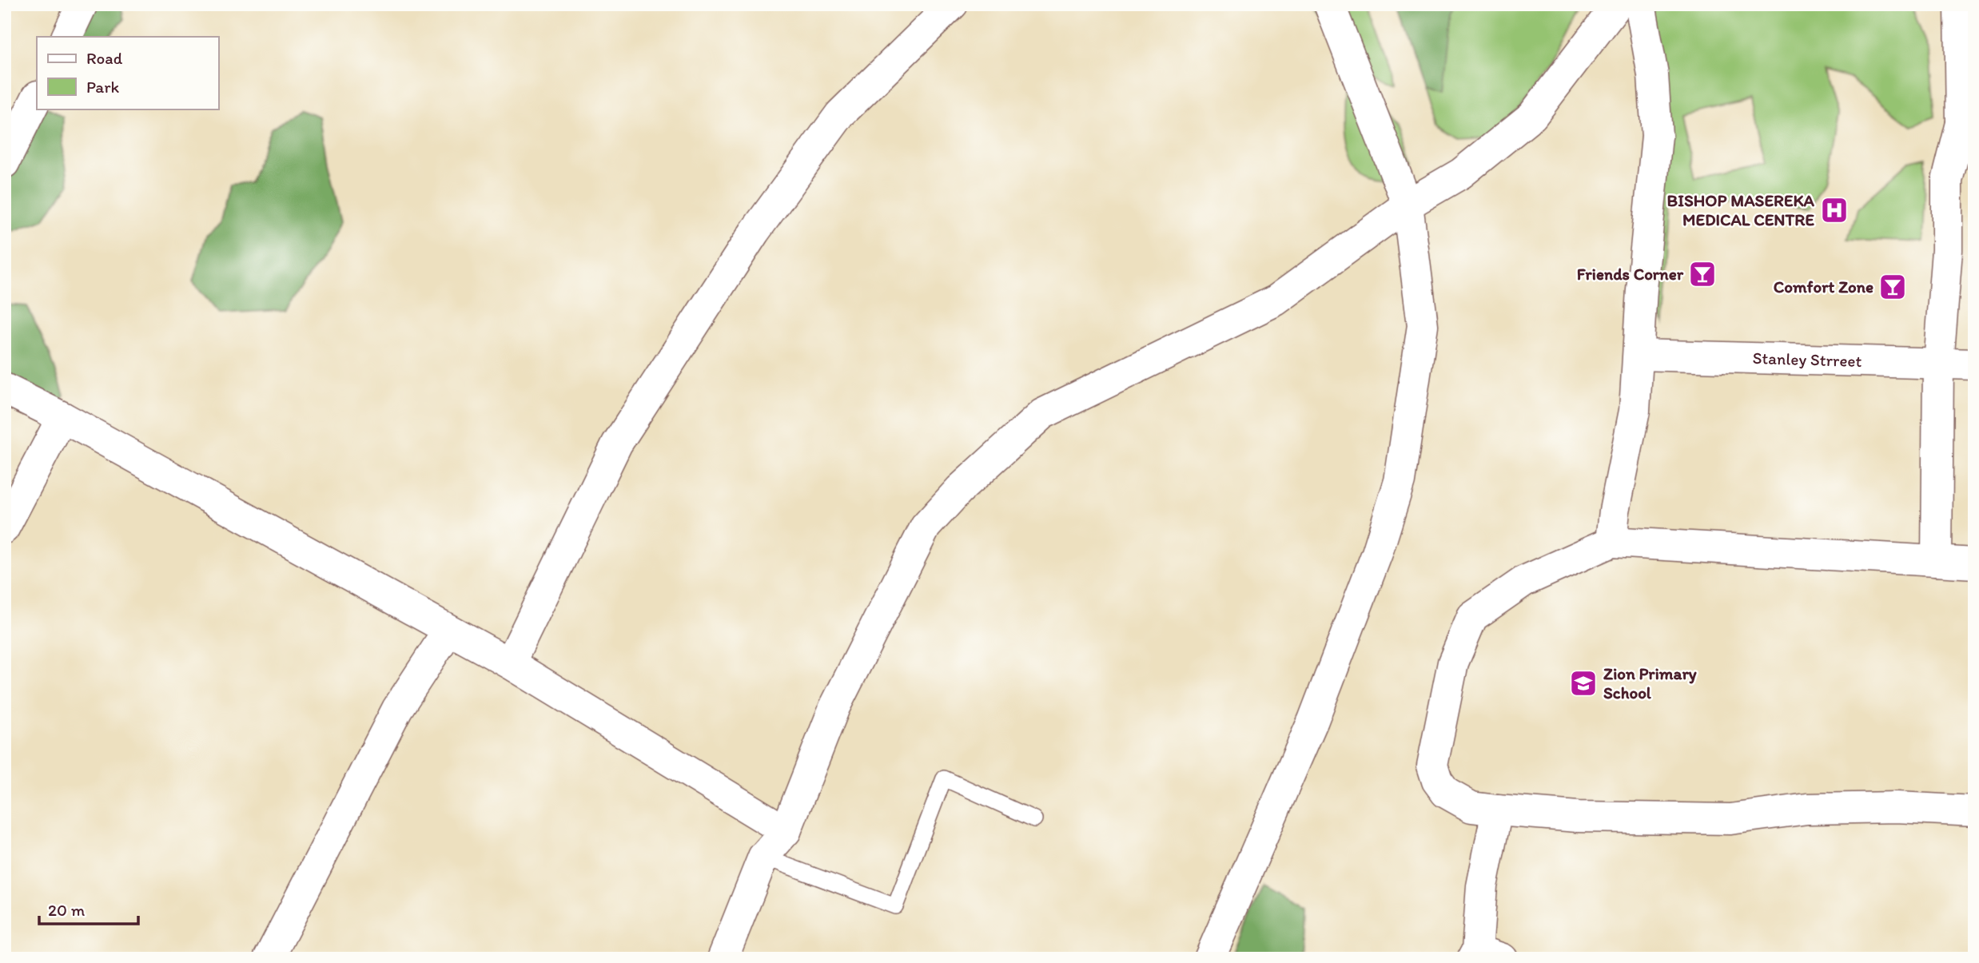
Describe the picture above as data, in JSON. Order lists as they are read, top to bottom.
{
  "streets": {
    "street": ["Stanley Strreet"]
  },
  "places": {
    "hospital": ["BISHOP MASEREKA MEDICAL CENTRE"],
    "bar": ["Friends Corner", "Comfort Zone"],
    "school or university": ["Zion Primary School"]
  },
  "legend": ["Road", "Park"],
  "scale_bar": "20 m"
}
